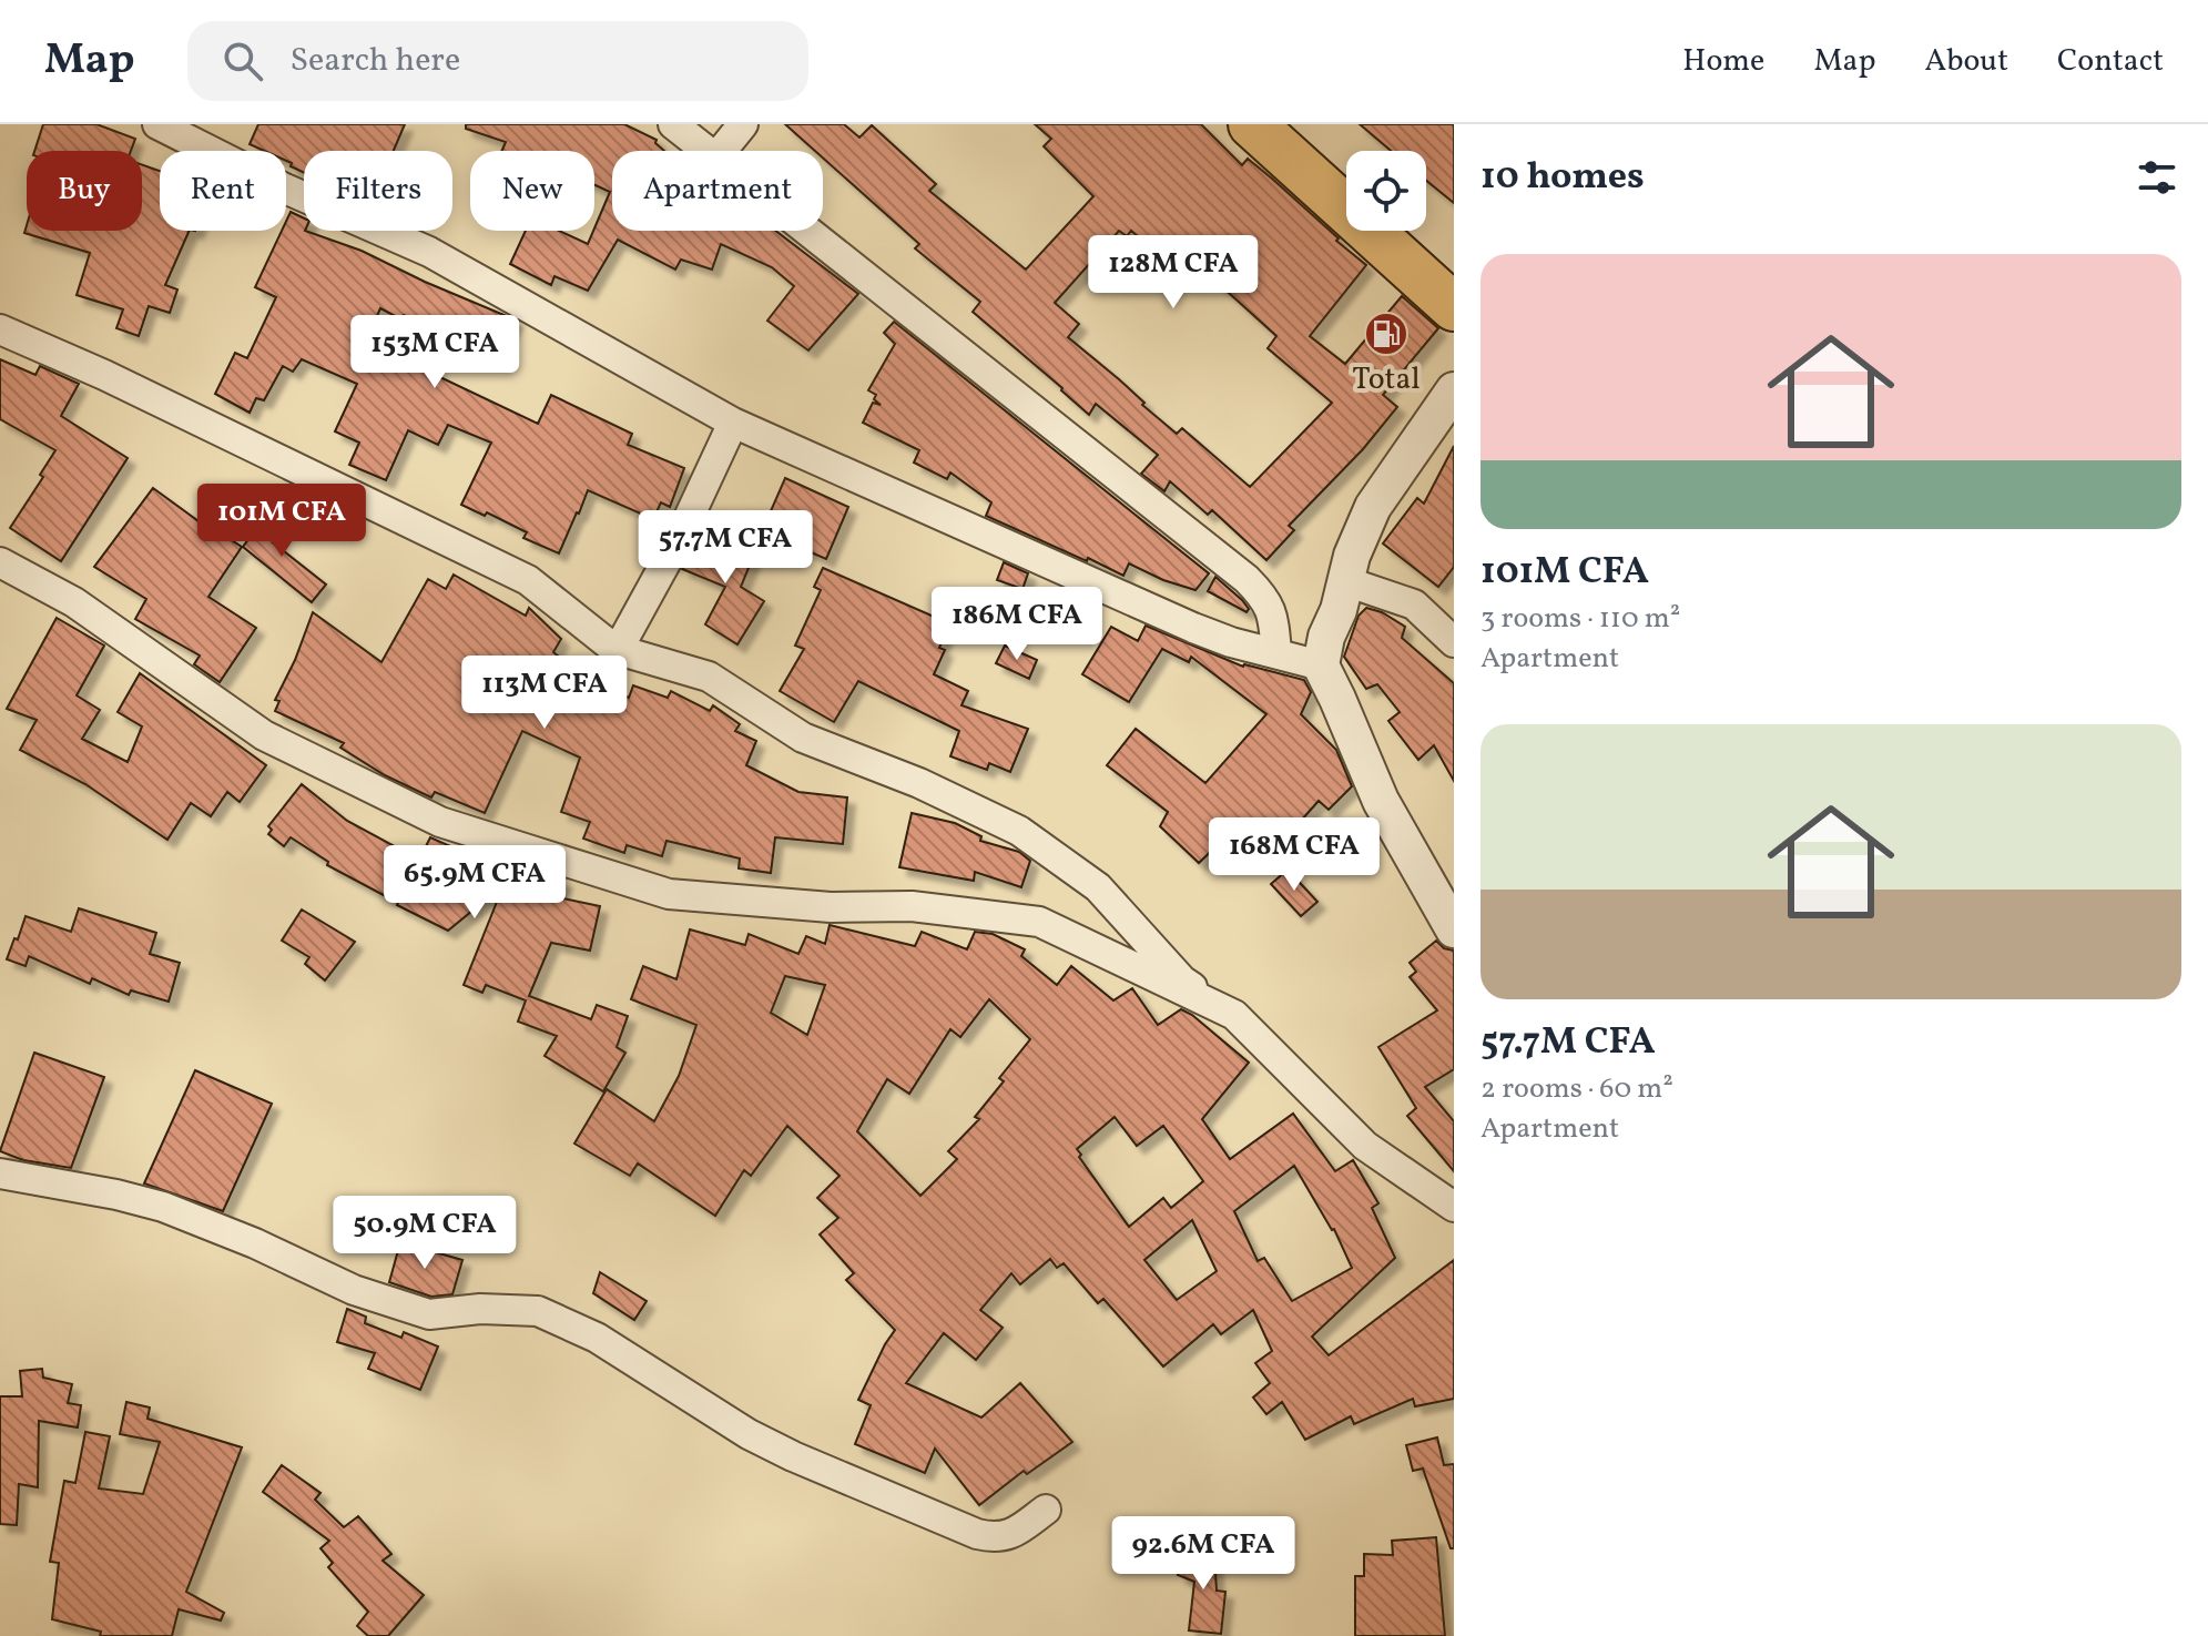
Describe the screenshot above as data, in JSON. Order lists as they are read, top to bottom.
{
  "places": {
    "fuel station": ["Total"]
  },
  "page": {
    "header": "Map",
    "search": "Search here",
    "nav": [
      "Home",
      "Map",
      "About",
      "Contact"
    ],
    "heading": "10 homes",
    "chip": [
      "Buy",
      "Rent",
      "Filters",
      "New",
      "Apartment"
    ],
    "list": [
      {
        "name": "101M CFA",
        "note": "3 rooms · 110 m² · Apartment"
      },
      {
        "name": "57.7M CFA",
        "note": "2 rooms · 60 m² · Apartment"
      }
    ],
    "price": [
      "128M CFA",
      "153M CFA",
      "101M CFA",
      "57.7M CFA",
      "186M CFA",
      "113M CFA",
      "168M CFA",
      "65.9M CFA",
      "50.9M CFA",
      "92.6M CFA"
    ]
  }
}
